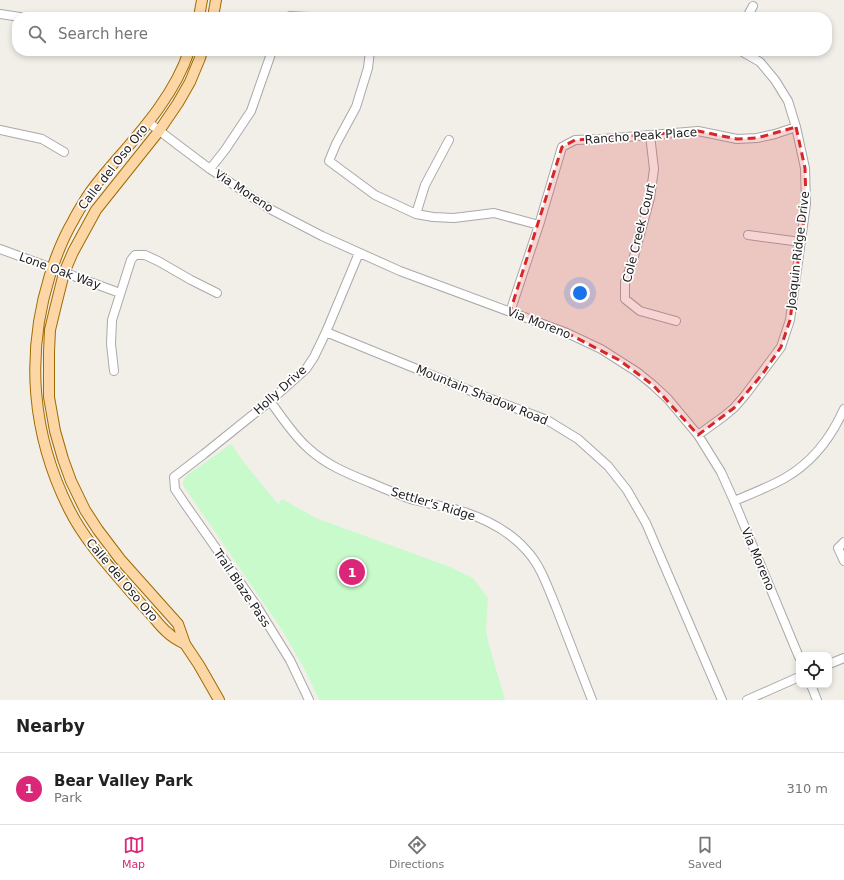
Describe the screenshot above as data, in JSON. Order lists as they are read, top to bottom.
{
  "streets": {
    "main road": ["Calle del Oso Oro"],
    "street": [
      "Rancho Peak Place",
      "Via Moreno",
      "Cole Creek Court",
      "Joaquin Ridge Drive",
      "Lone Oak Way",
      "Holly Drive",
      "Mountain Shadow Road",
      "Settler's Ridge",
      "Trail Blaze Pass"
    ]
  },
  "crossings": [
    ["Rancho Peak Place", "Via Moreno"],
    ["Rancho Peak Place", "Cole Creek Court"],
    ["Rancho Peak Place", "Joaquin Ridge Drive"],
    ["Calle del Oso Oro", "Via Moreno"],
    ["Calle del Oso Oro", "Lone Oak Way"],
    ["Via Moreno", "Joaquin Ridge Drive"],
    ["Via Moreno", "Holly Drive"],
    ["Holly Drive", "Mountain Shadow Road"],
    ["Holly Drive", "Settler's Ridge"],
    ["Holly Drive", "Trail Blaze Pass"]
  ],
  "page": {
    "search": "Search here",
    "pins": "1",
    "heading": "Nearby",
    "list": [
      {
        "mark": "1",
        "name": "Bear Valley Park",
        "note": "Park",
        "value": "310 m"
      }
    ],
    "nav": ["Map", "Directions", "Saved"]
  }
}
